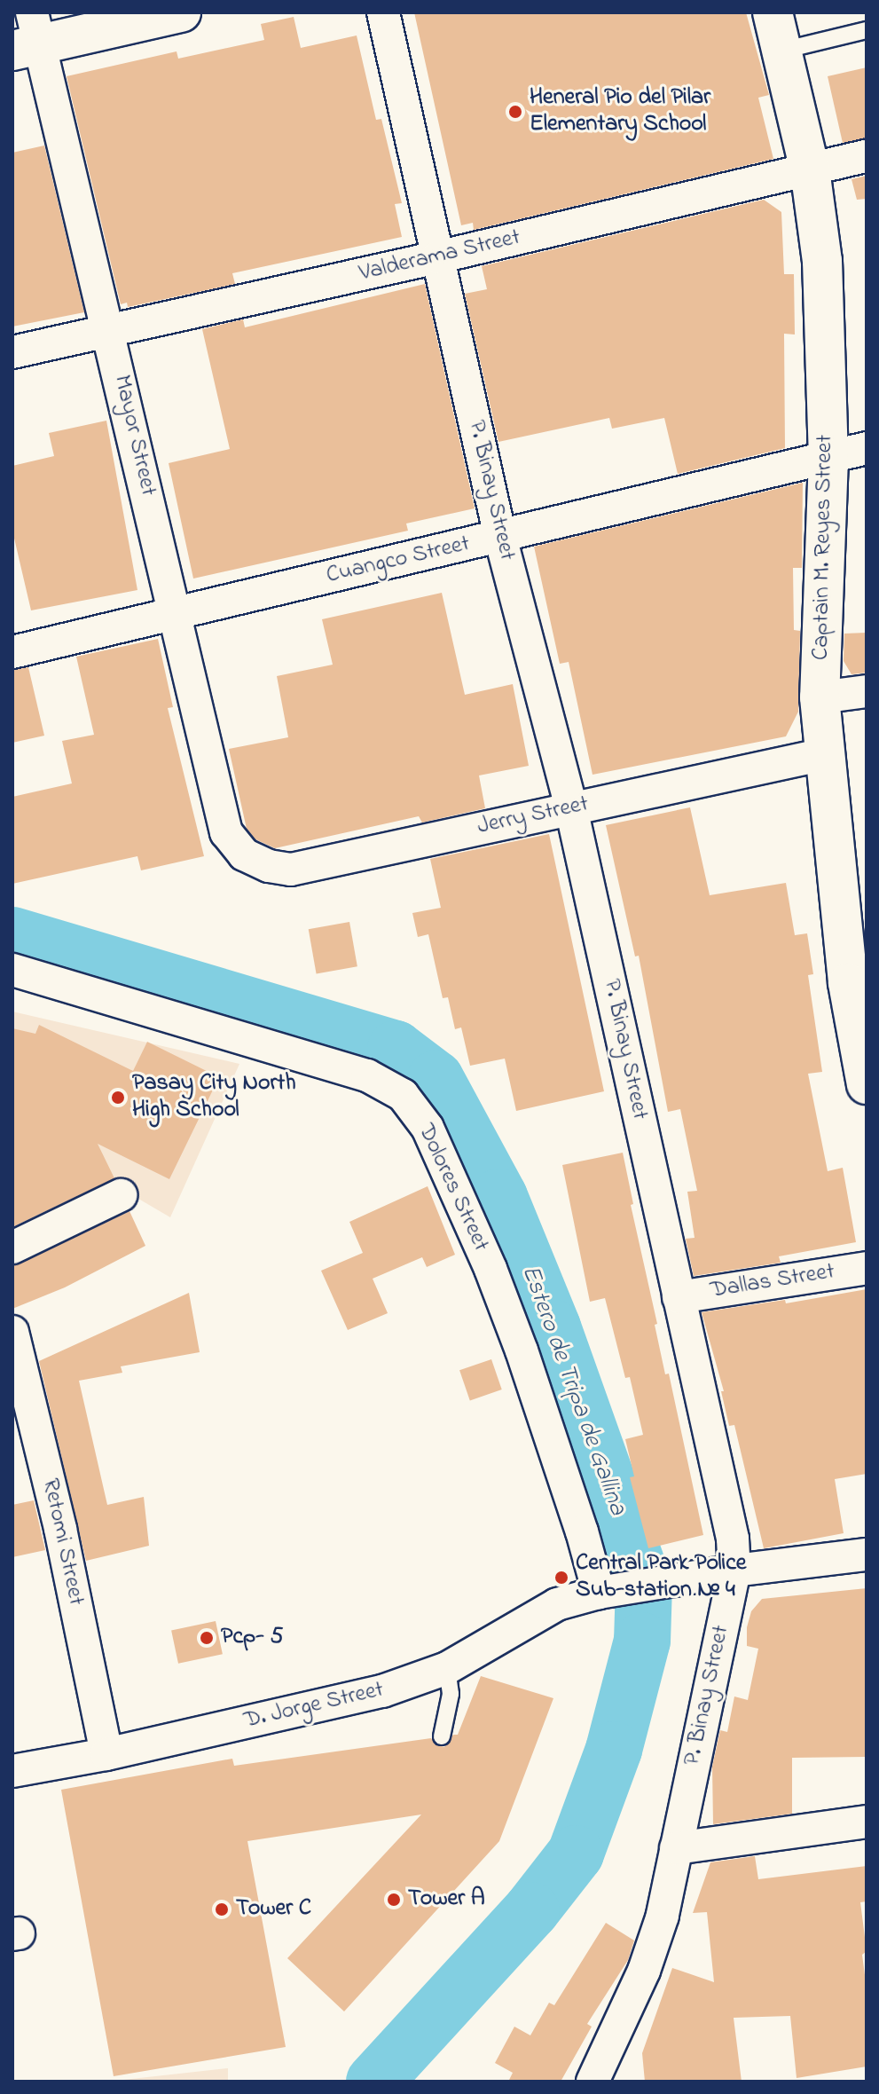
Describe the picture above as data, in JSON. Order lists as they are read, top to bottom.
{
  "streets": {
    "street": [
      "Valderama Street",
      "Mayor Street",
      "P. Binay Street",
      "Captain M. Reyes Street",
      "Cuangco Street",
      "Jerry Street",
      "Dolores Street",
      "Dallas Street",
      "Retomi Street",
      "D. Jorge Street"
    ]
  },
  "crossings": [
    ["Valderama Street", "Mayor Street"],
    ["Valderama Street", "P. Binay Street"],
    ["Valderama Street", "Captain M. Reyes Street"],
    ["Mayor Street", "Cuangco Street"],
    ["Mayor Street", "Jerry Street"],
    ["P. Binay Street", "Cuangco Street"],
    ["P. Binay Street", "Jerry Street"],
    ["P. Binay Street", "Dallas Street"],
    ["P. Binay Street", "D. Jorge Street"],
    ["Captain M. Reyes Street", "Cuangco Street"],
    ["Captain M. Reyes Street", "Jerry Street"],
    ["Dolores Street", "D. Jorge Street"],
    ["Retomi Street", "D. Jorge Street"]
  ],
  "water": ["Estero de Tripa de Gallina"],
  "places": [
    "Heneral Pio del Pilar Elementary School",
    "Pasay City North High School",
    "Central Park Police Sub-station № 4",
    "Pcp- 5",
    "Tower A",
    "Tower C"
  ]
}
